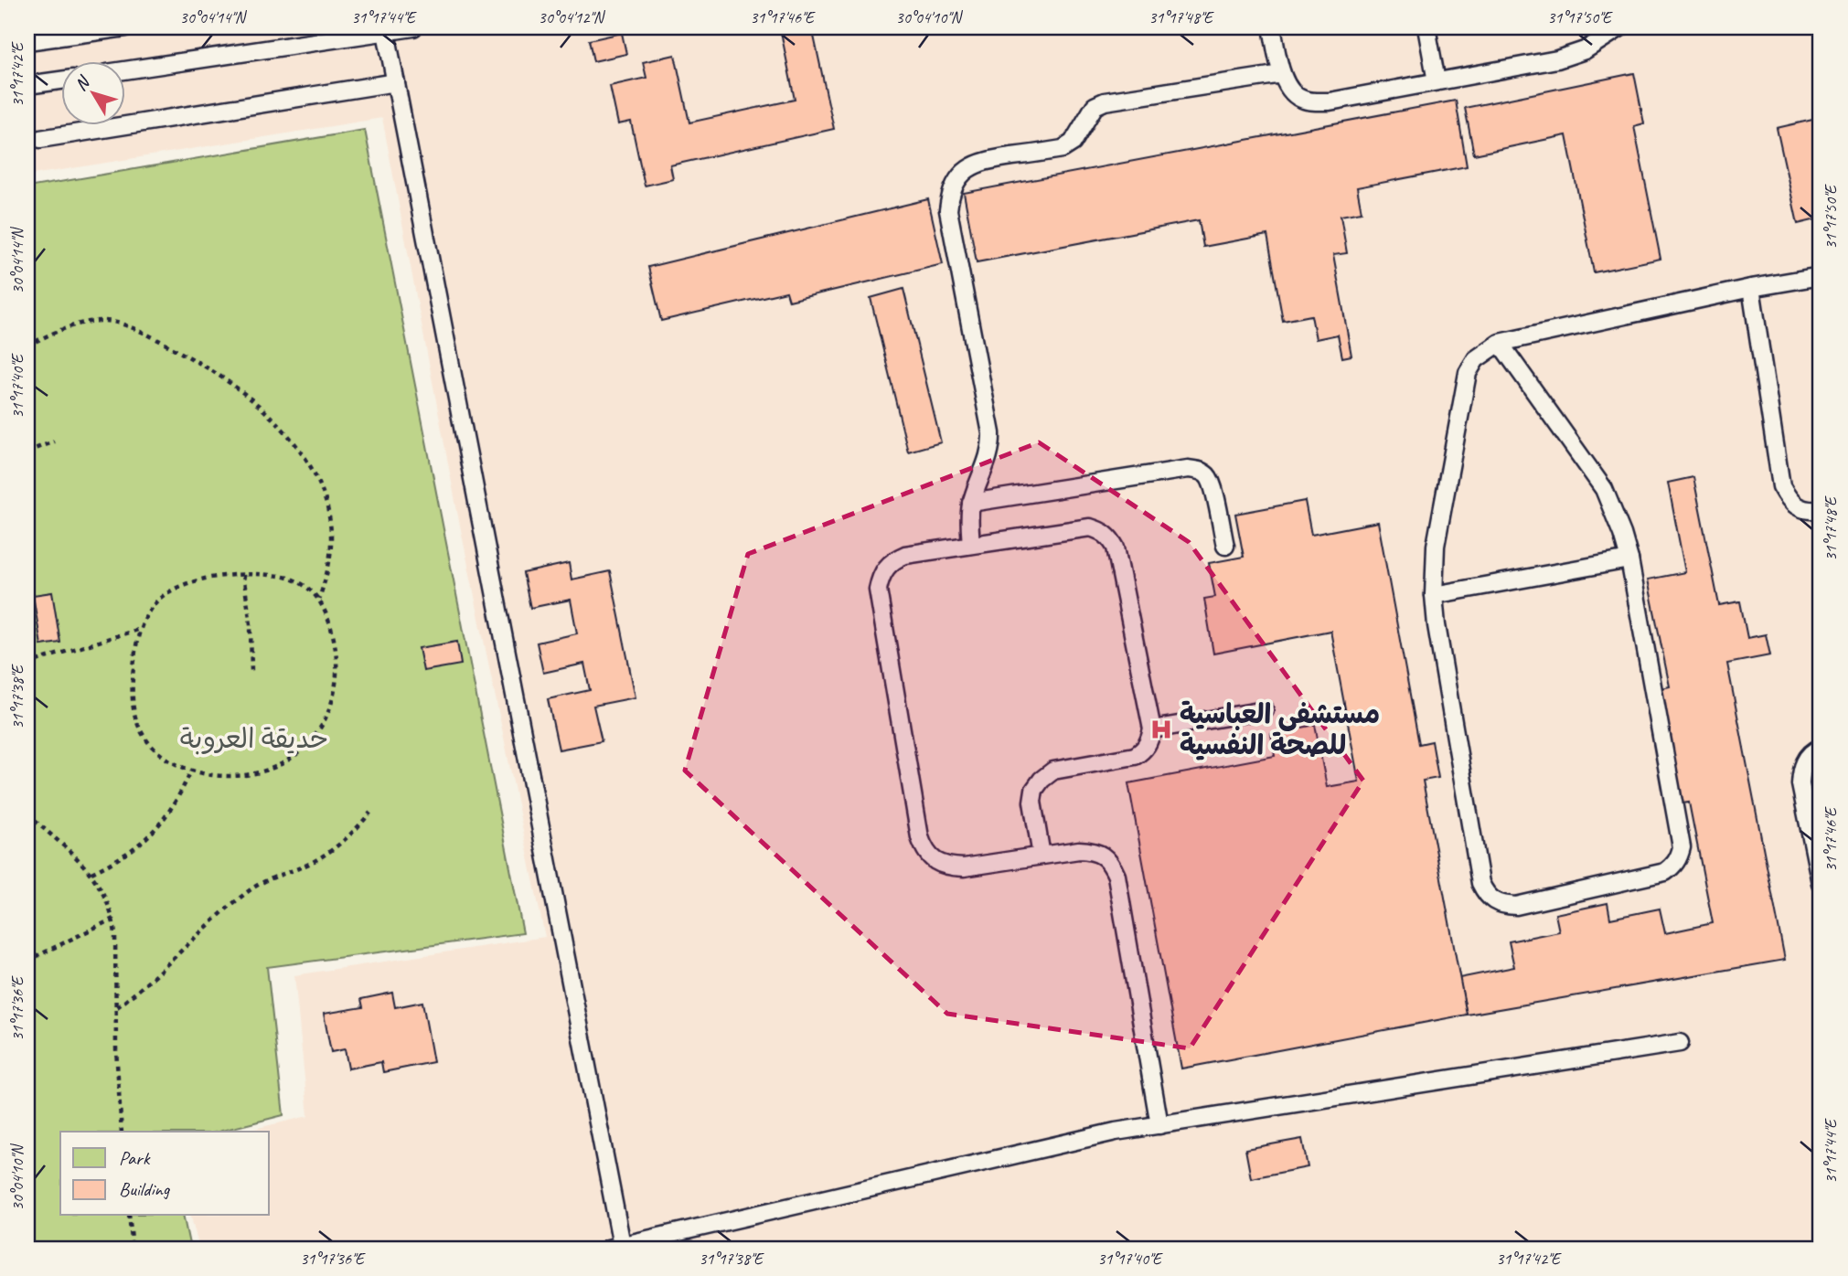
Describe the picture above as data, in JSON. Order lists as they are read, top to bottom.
{
  "parks": ["حديقة العروبة"],
  "places": {
    "hospital": ["مستشفى العباسية للصحة النفسية"]
  },
  "legend": ["Park", "Building"],
  "north": "top left",
  "coordinates": [
    "30°04'14\"N",
    "31°17'44\"E",
    "30°04'12\"N",
    "31°17'46\"E",
    "30°04'10\"N",
    "31°17'48\"E",
    "31°17'50\"E",
    "31°17'42\"E",
    "31°17'40\"E",
    "31°17'38\"E",
    "31°17'36\"E"
  ]
}
